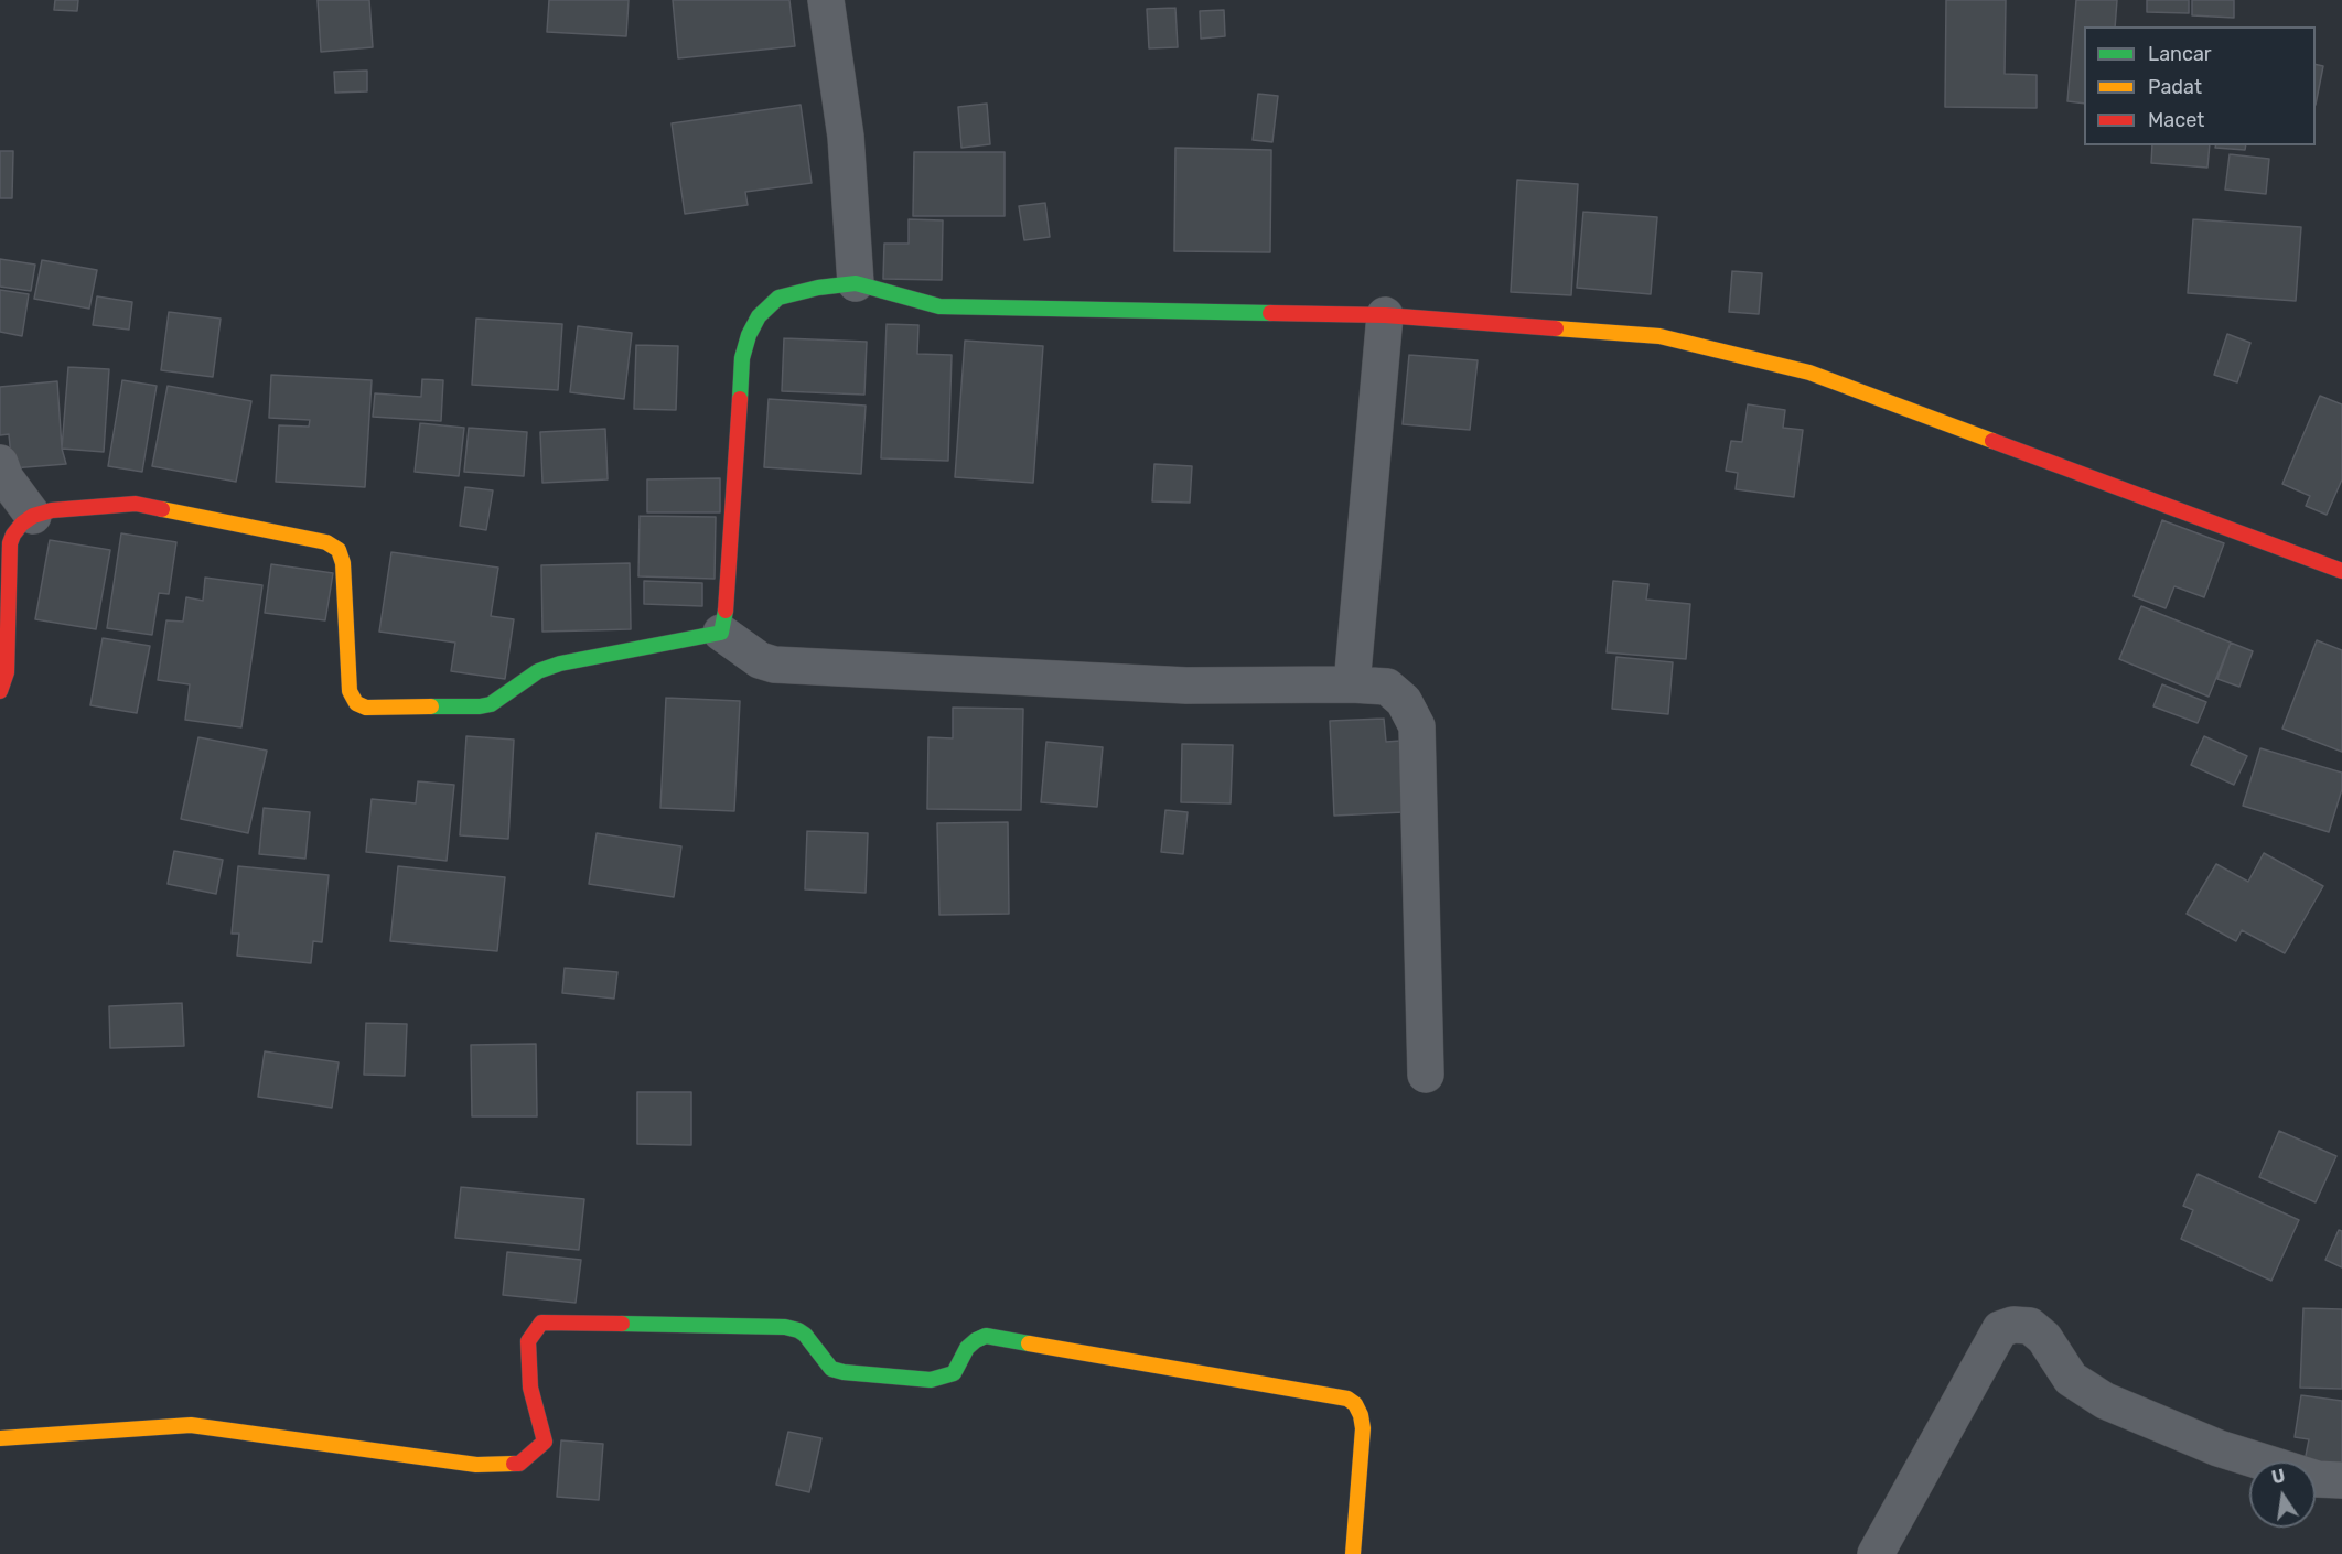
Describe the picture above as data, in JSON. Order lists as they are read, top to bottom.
{
  "legend": ["Lancar", "Padat", "Macet"],
  "north": "top"
}
